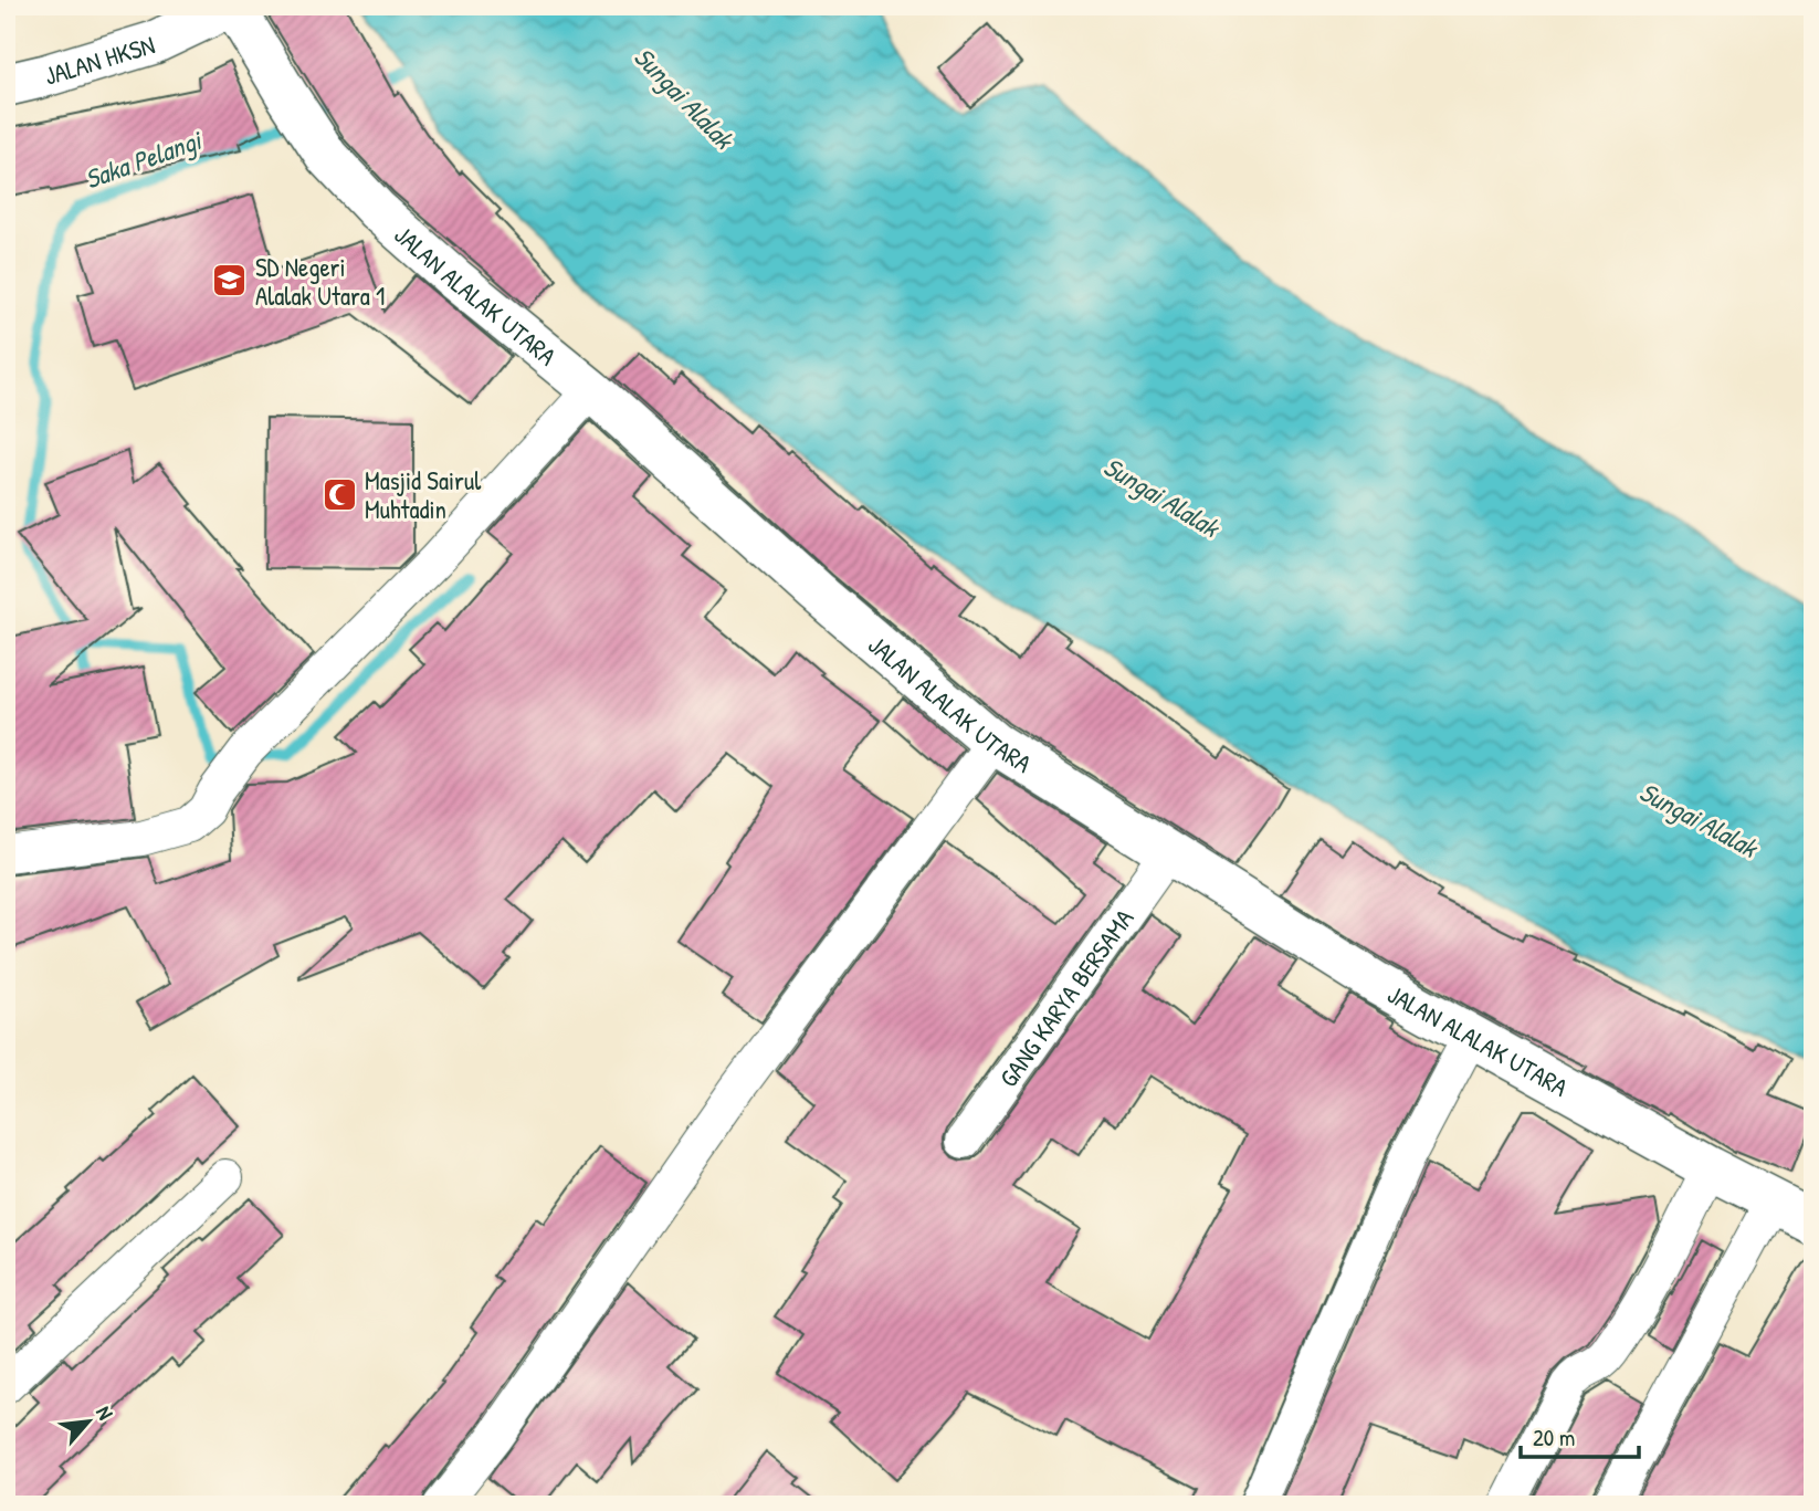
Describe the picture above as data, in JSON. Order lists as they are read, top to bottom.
{
  "streets": {
    "main road": ["JALAN HKSN", "JALAN ALALAK UTARA"],
    "street": ["GANG KARYA BERSAMA"]
  },
  "crossings": [
    ["JALAN HKSN", "JALAN ALALAK UTARA"],
    ["JALAN ALALAK UTARA", "GANG KARYA BERSAMA"]
  ],
  "water": ["Sungai Alalak", "Saka Pelangi"],
  "places": {
    "school or university": ["SD Negeri Alalak Utara 1"],
    "mosque": ["Masjid Sairul Muhtadin"]
  },
  "scale_bar": "20 m",
  "north": "top right"
}
